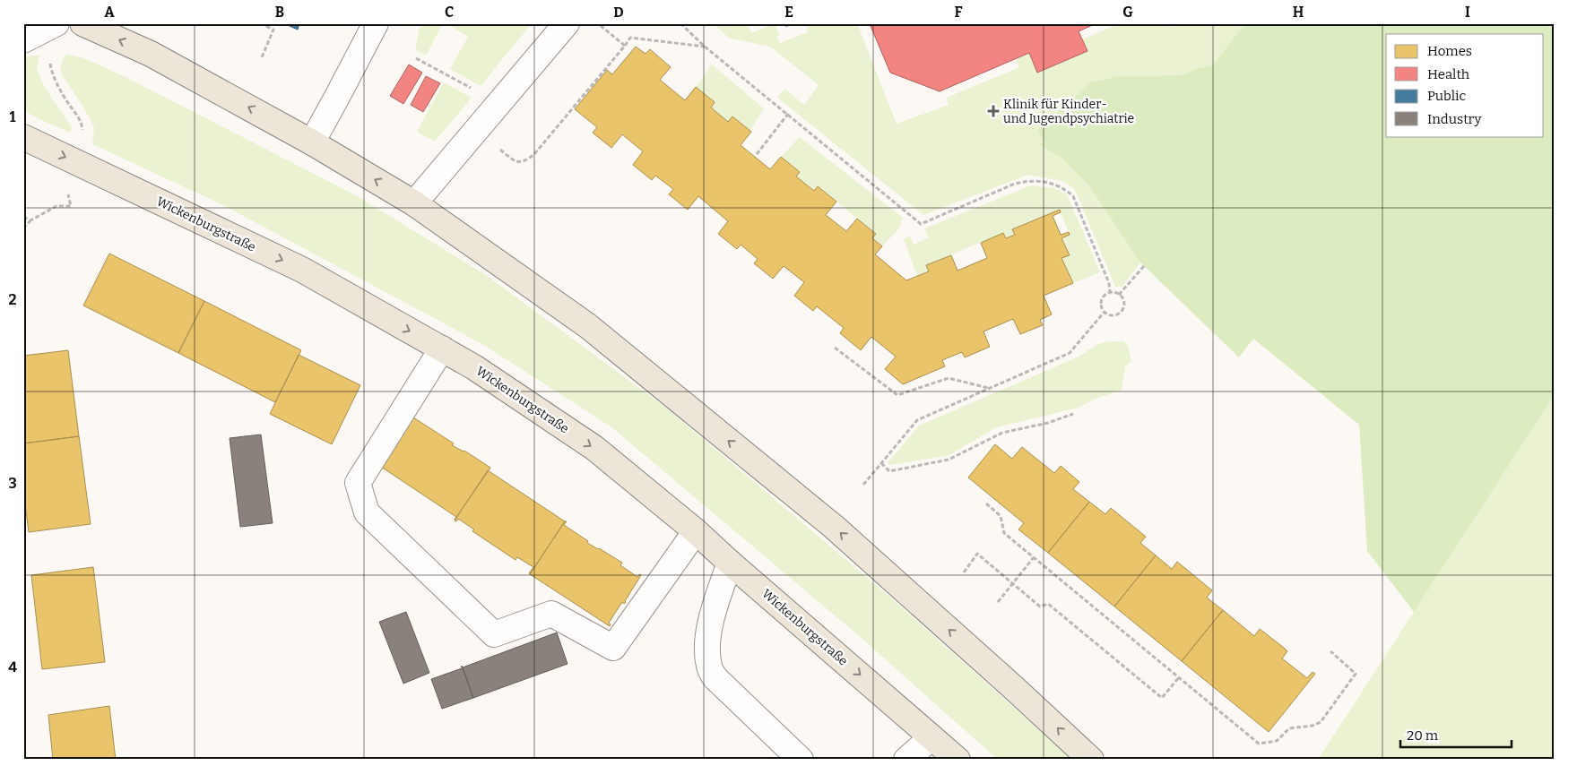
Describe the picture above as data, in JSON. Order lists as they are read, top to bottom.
{
  "streets": {
    "main road": ["Wickenburgstraße"]
  },
  "places": {
    "health": ["Klinik für Kinder- und Jugendpsychiatrie"]
  },
  "legend": [
    "Homes",
    "Health",
    "Public",
    "Industry"
  ],
  "scale_bar": "20 m",
  "grid": {
    "columns": [
      "A",
      "B",
      "C",
      "D",
      "E",
      "F",
      "G",
      "H",
      "I"
    ],
    "rows": [
      "1",
      "2",
      "3",
      "4"
    ]
  }
}
